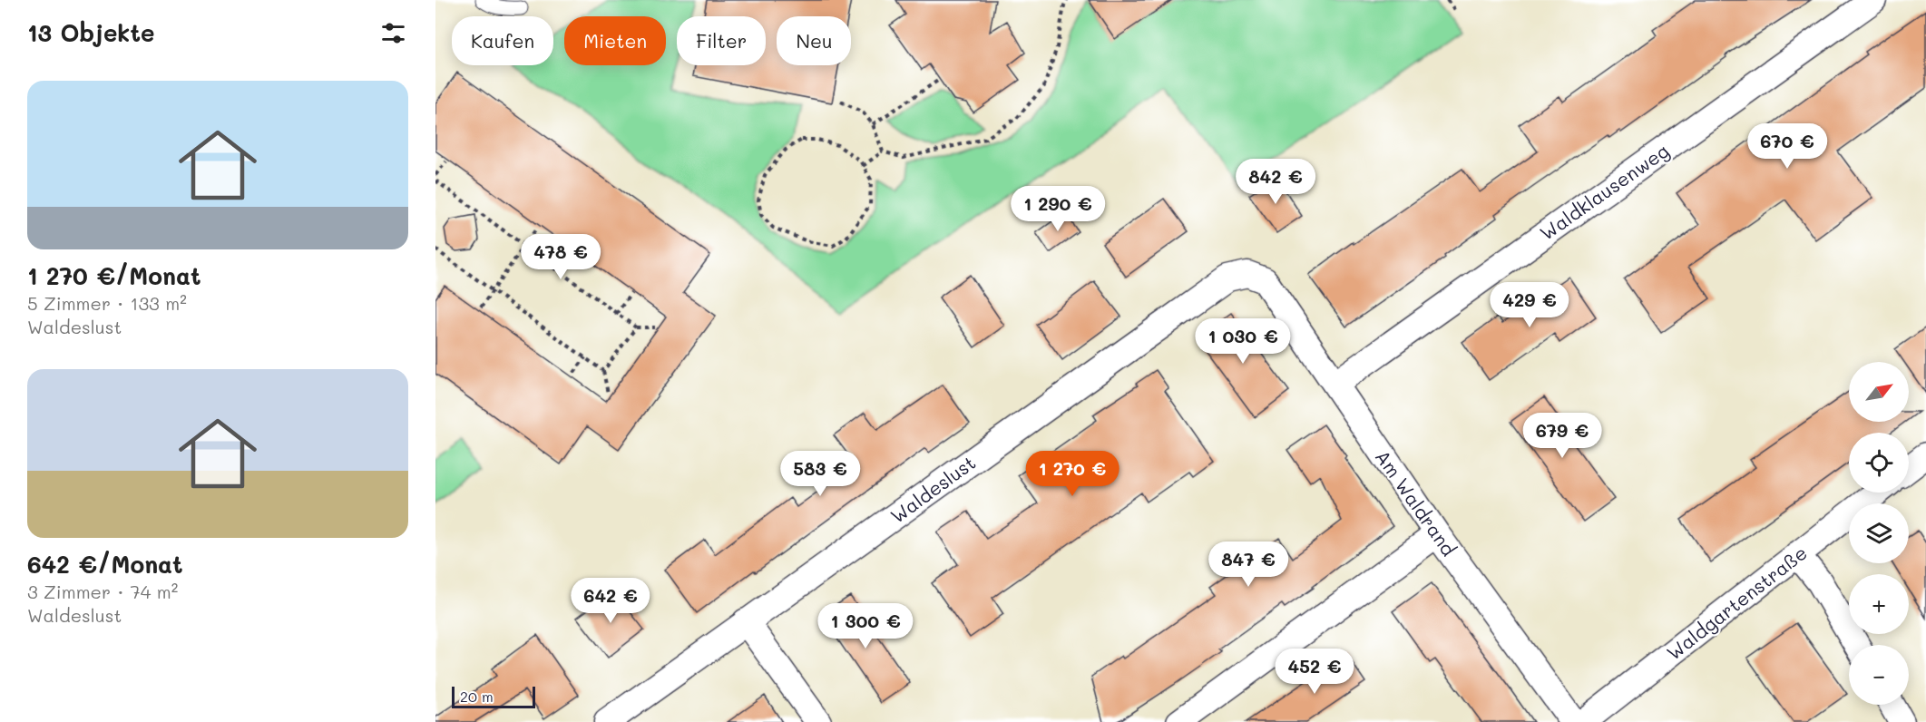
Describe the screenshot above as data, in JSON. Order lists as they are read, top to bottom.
{
  "streets": {
    "street": [
      "Waldklausenweg",
      "Waldeslust",
      "Am Waldrand",
      "Waldgartenstraße"
    ]
  },
  "crossings": [
    ["Waldklausenweg", "Am Waldrand"],
    ["Waldeslust", "Am Waldrand"]
  ],
  "scale_bar": "20 m",
  "north": "top right",
  "page": {
    "heading": "13 Objekte",
    "chip": [
      "Kaufen",
      "Mieten",
      "Filter",
      "Neu"
    ],
    "list": [
      {
        "name": "1 270 €/Monat",
        "note": "5 Zimmer · 133 m² · Waldeslust"
      },
      {
        "name": "642 €/Monat",
        "note": "3 Zimmer · 74 m² · Waldeslust"
      }
    ],
    "price": [
      "670 €",
      "842 €",
      "1 290 €",
      "478 €",
      "429 €",
      "1 030 €",
      "679 €",
      "583 €",
      "1 270 €",
      "847 €",
      "642 €",
      "1 300 €",
      "452 €"
    ],
    "map_buttons": ["+", "−"],
    "scale": "20 m"
  }
}
